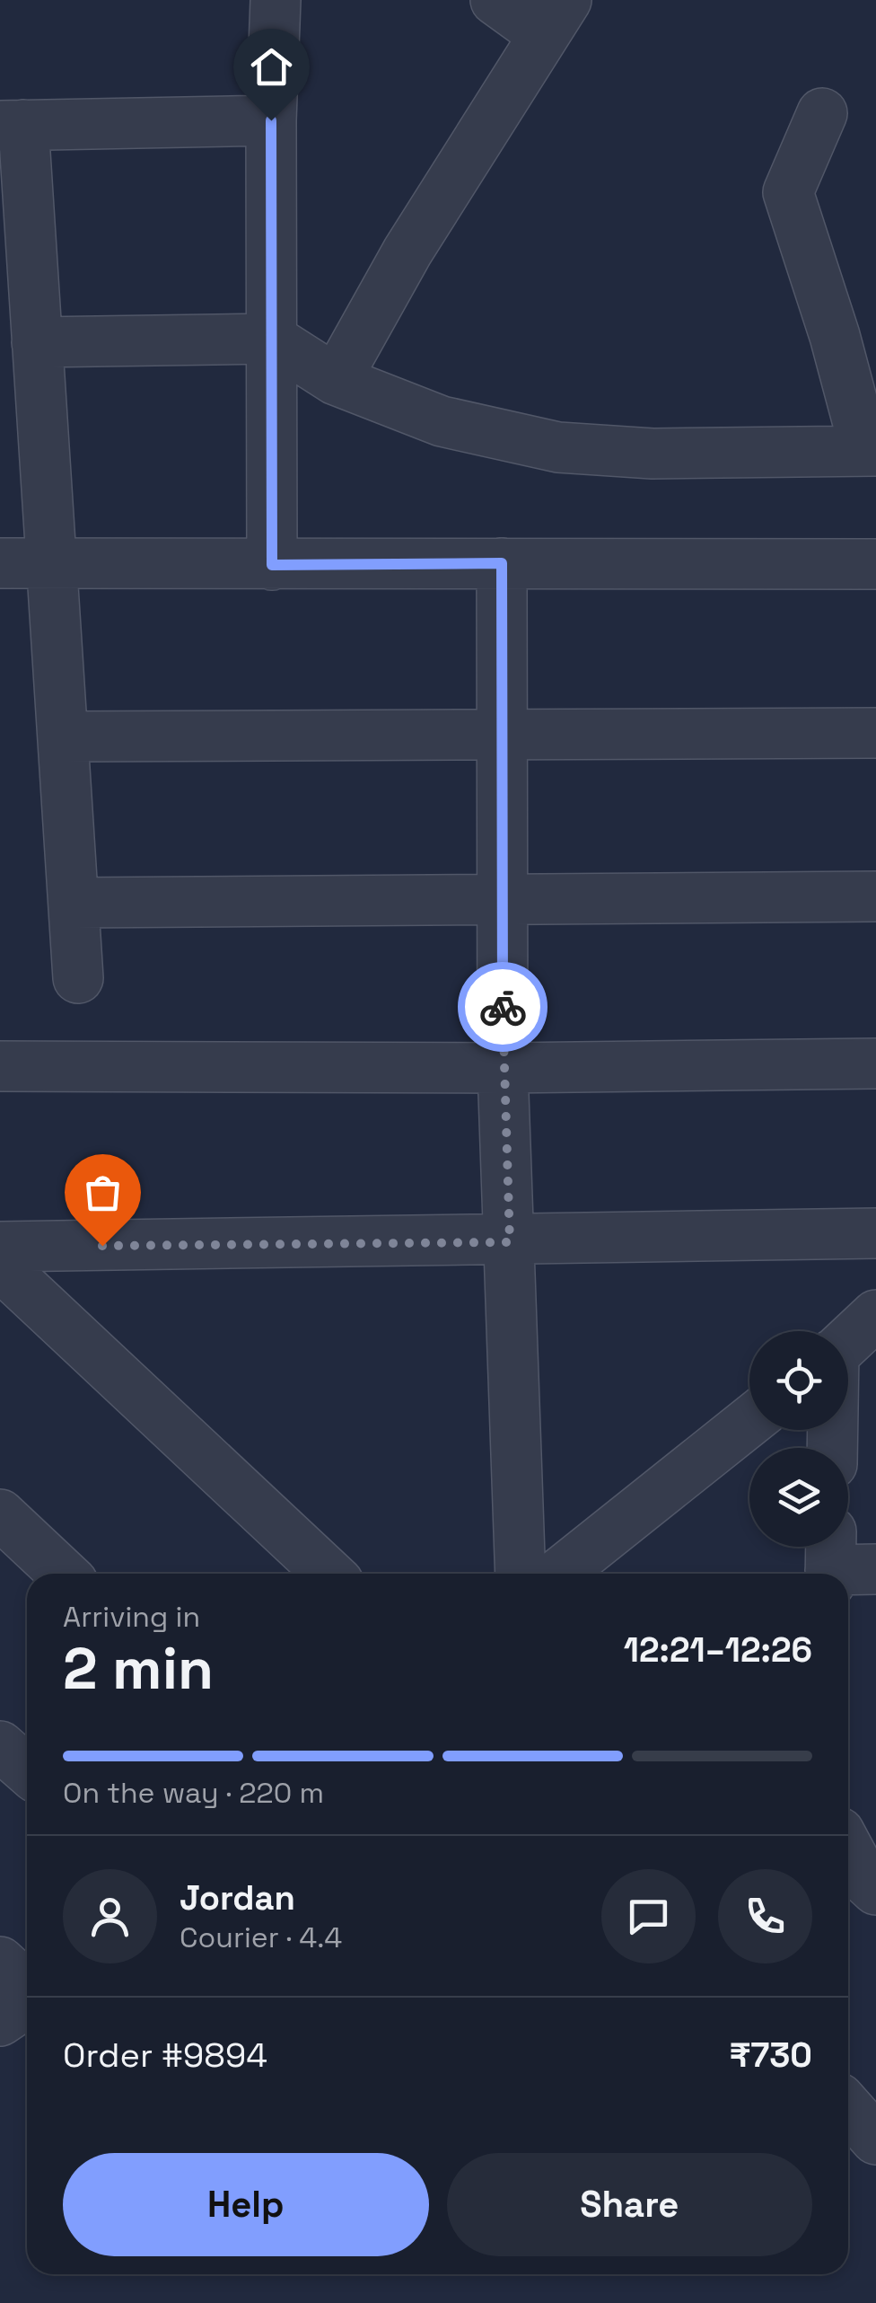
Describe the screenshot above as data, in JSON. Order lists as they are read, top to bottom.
{
  "page": {
    "heading": ["2 min", "Arriving in", "12:21–12:26"],
    "panel": [
      "Jordan",
      "Courier · 4.4",
      "Order #9894",
      "₹730"
    ],
    "bar": "On the way · 220 m",
    "buttons": ["Help", "Share"]
  }
}
